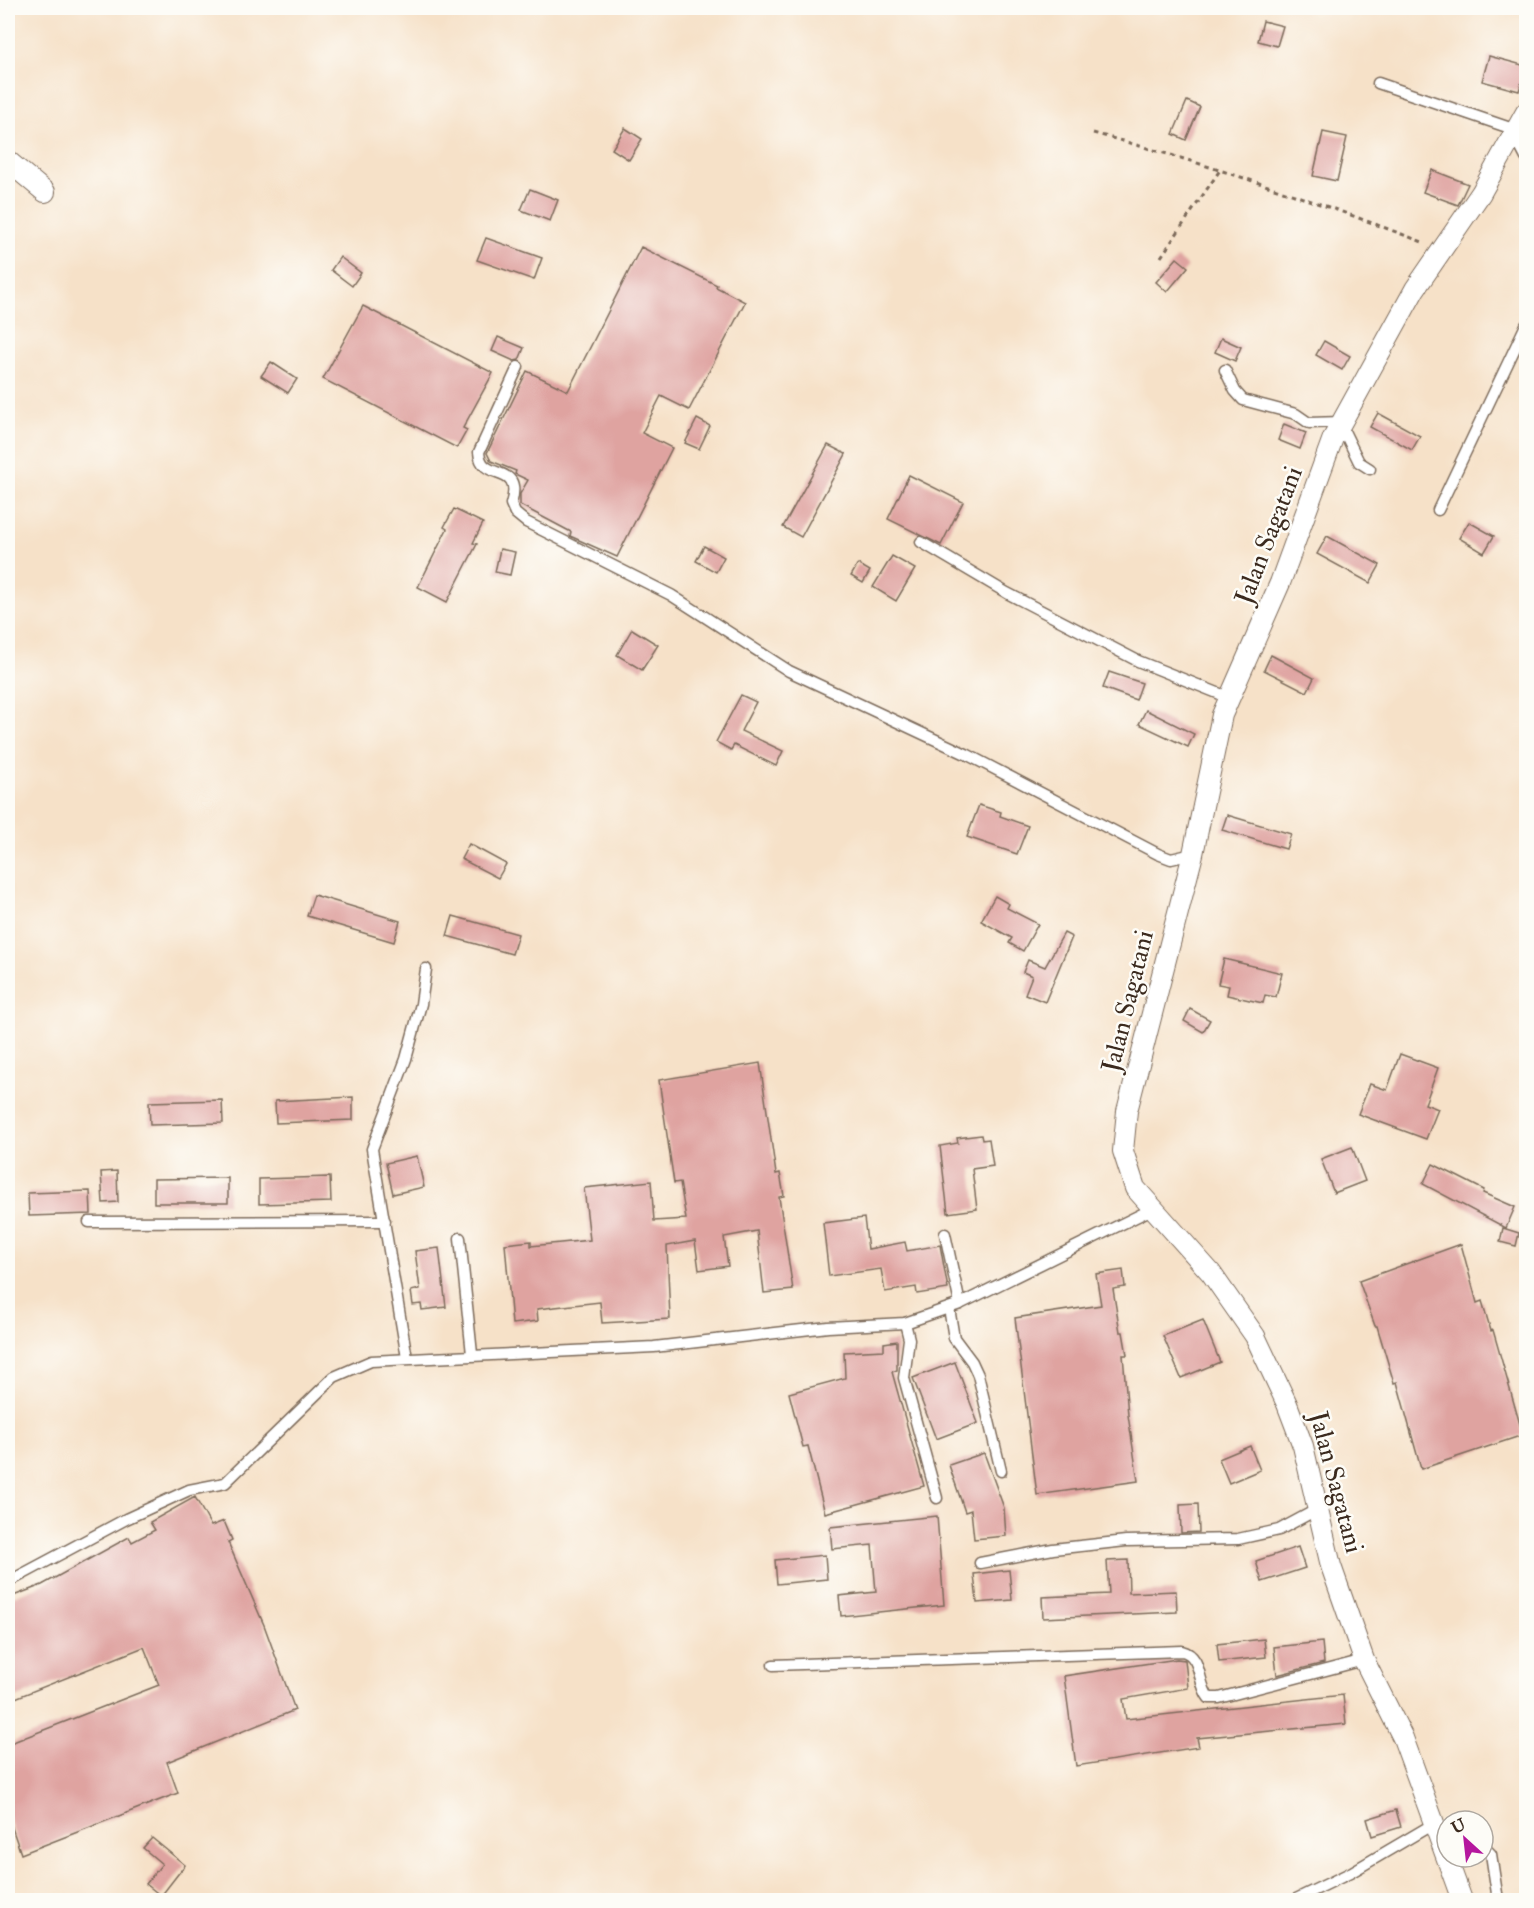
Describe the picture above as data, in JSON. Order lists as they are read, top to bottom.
{
  "streets": {
    "street": ["Jalan Sagatani"]
  },
  "north": "top left"
}
